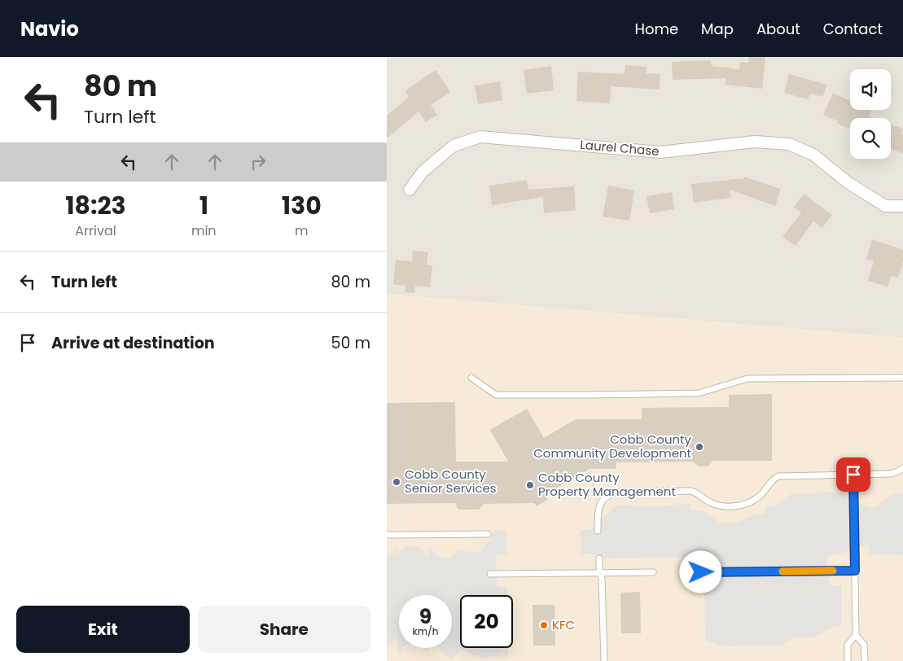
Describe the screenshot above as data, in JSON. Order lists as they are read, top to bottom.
{
  "streets": {
    "street": ["Laurel Chase"]
  },
  "places": [
    "Cobb County Community Development",
    "Cobb County Senior Services",
    "Cobb County Property Management",
    "KFC"
  ],
  "page": {
    "header": "Navio",
    "nav": [
      "Home",
      "Map",
      "About",
      "Contact"
    ],
    "turn": ["80 m", "Turn left"],
    "eta": [
      "18:23",
      "Arrival",
      "1",
      "min",
      "130",
      "m"
    ],
    "list": [
      {
        "name": "Turn left",
        "value": "80 m"
      },
      {
        "name": "Arrive at destination",
        "value": "50 m"
      }
    ],
    "speed": "9 km/h",
    "limit": "20",
    "buttons": ["Exit", "Share"]
  }
}
